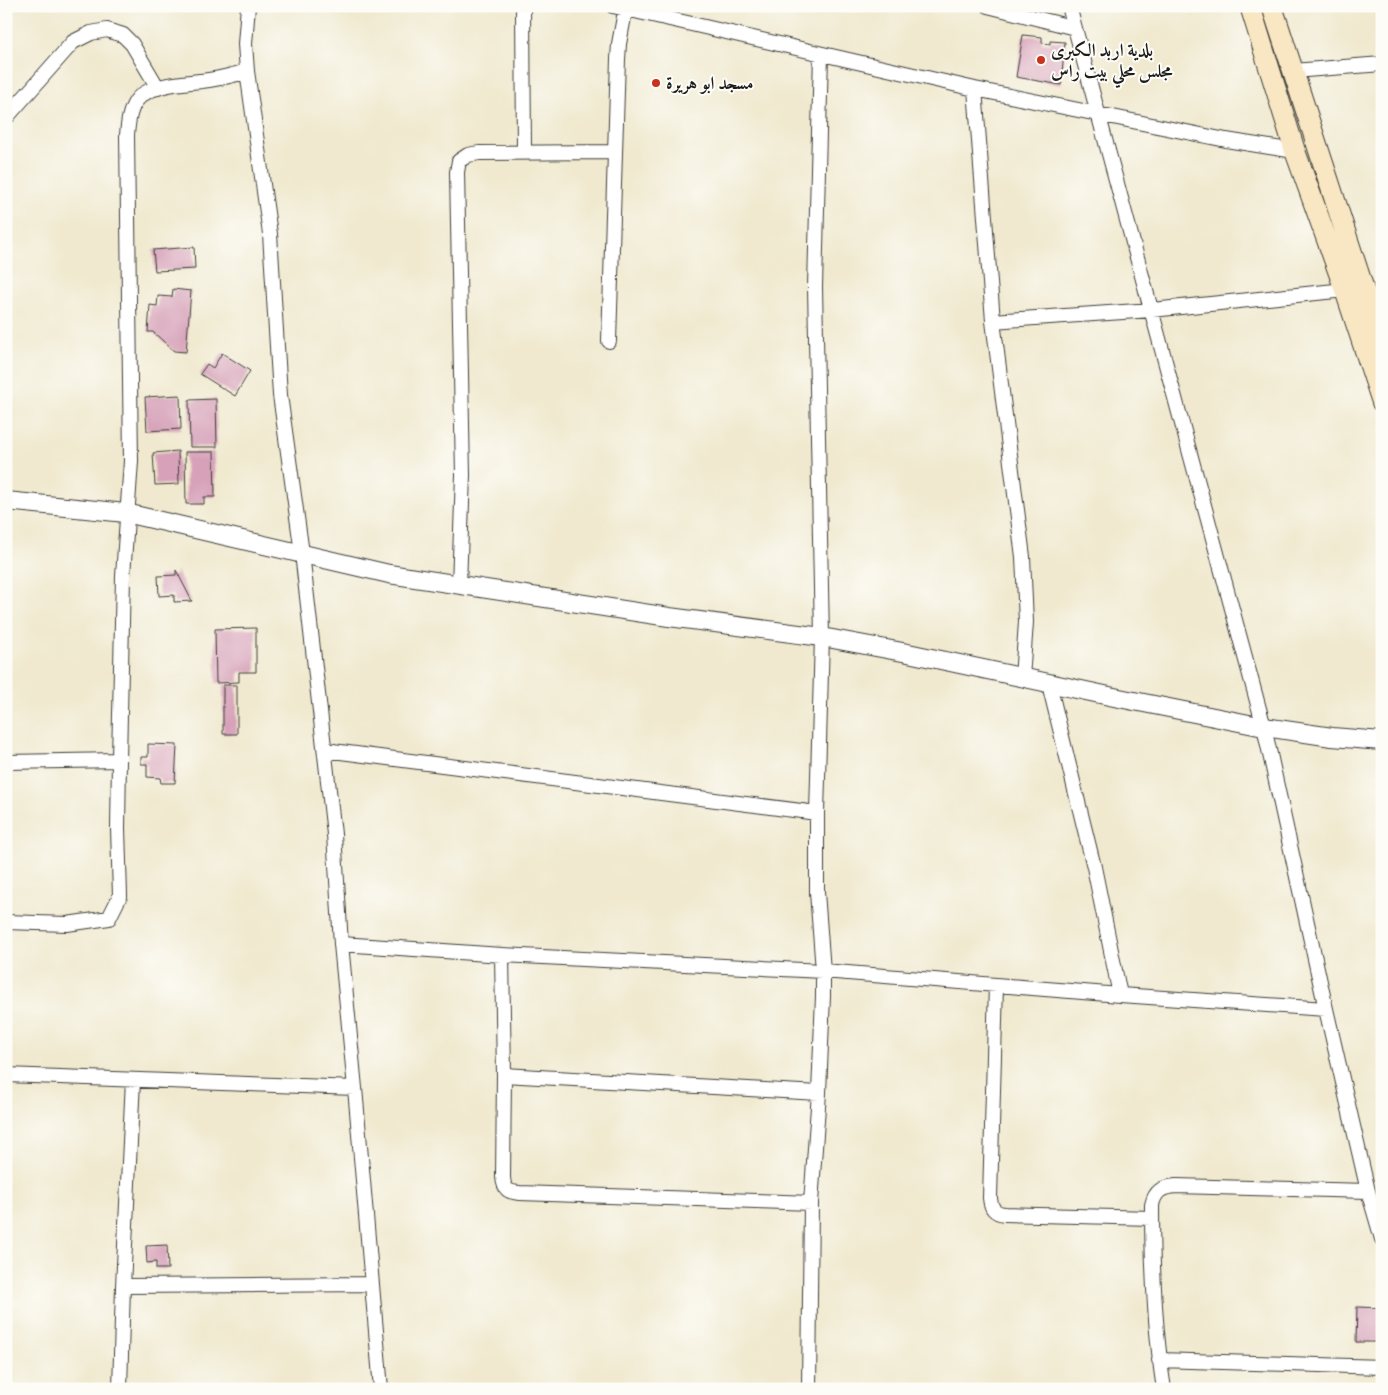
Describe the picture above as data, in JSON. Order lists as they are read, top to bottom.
{
  "places": ["بلدية اربد الكبرى مجلس محلي بيت راس", "مسجد ابو هريرة"]
}
